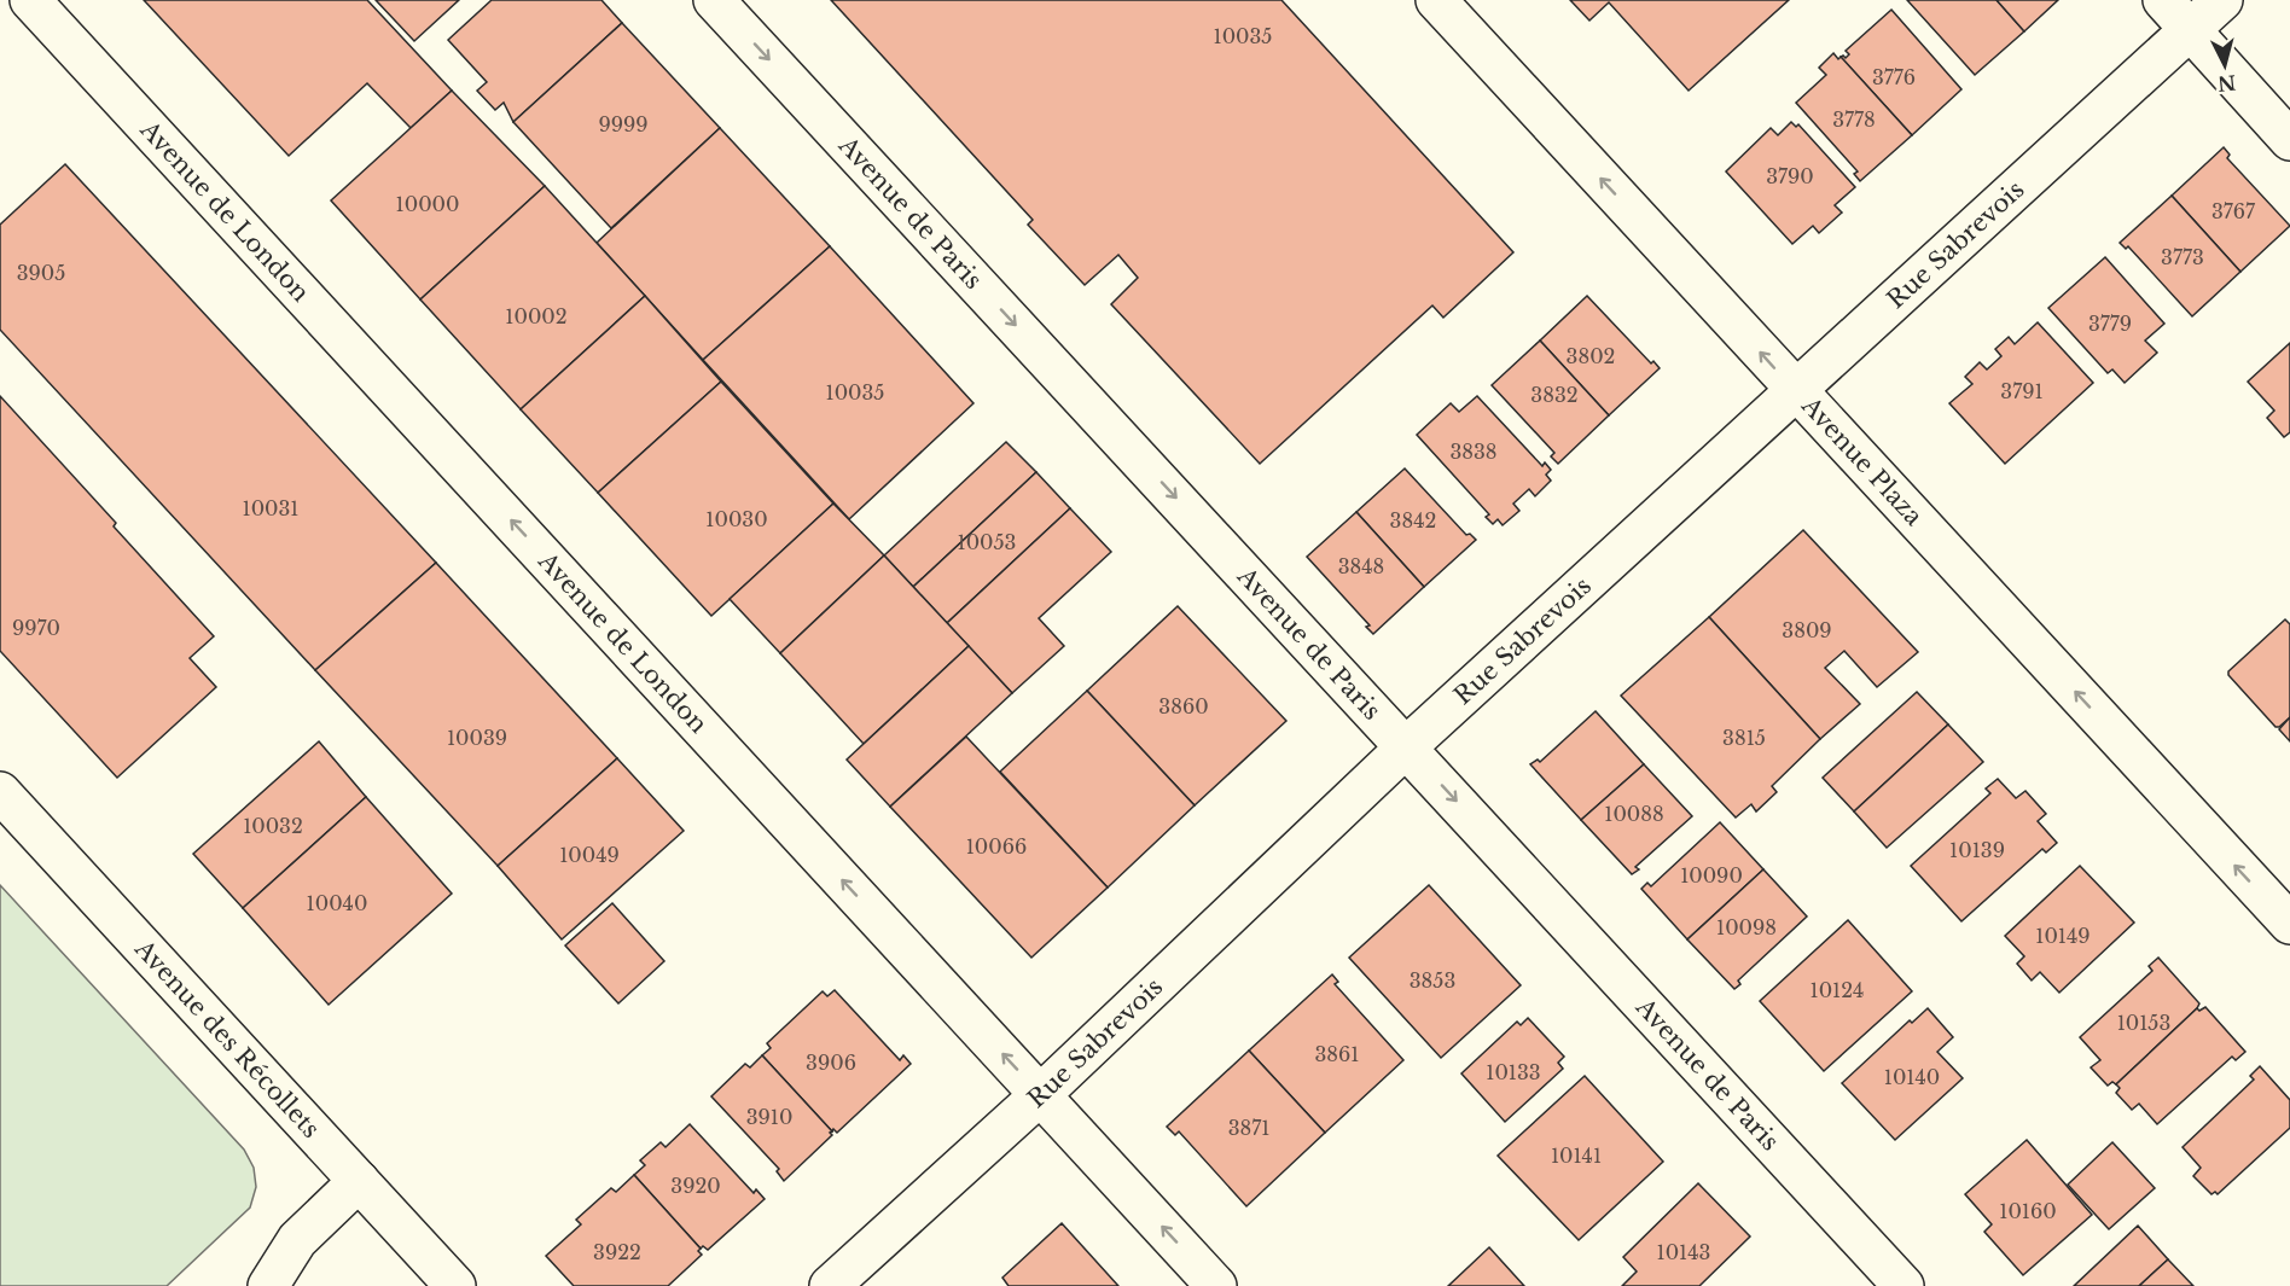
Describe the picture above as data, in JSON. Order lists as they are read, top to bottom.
{
  "streets": {
    "street": [
      "Avenue de London",
      "Avenue de Paris",
      "Rue Sabrevois",
      "Avenue Plaza",
      "Avenue des Récollets"
    ]
  },
  "crossings": [
    ["Avenue de London", "Rue Sabrevois"],
    ["Avenue de Paris", "Rue Sabrevois"],
    ["Rue Sabrevois", "Avenue Plaza"]
  ],
  "one_way": ["Avenue de London", "Avenue de Paris", "Avenue Plaza"],
  "house_numbers": [
    "10035",
    "3776",
    "3778",
    "9999",
    "3790",
    "10000",
    "3767",
    "3773",
    "3905",
    "10002",
    "3779",
    "3802",
    "3791",
    "10035",
    "3832",
    "3838",
    "10031",
    "10030",
    "3842",
    "10053",
    "3848",
    "9970",
    "3809",
    "3860",
    "10039",
    "3815",
    "10088",
    "10032",
    "10066",
    "10139",
    "10049",
    "10090",
    "10040",
    "10098",
    "10149",
    "3853",
    "10124",
    "10153",
    "3861",
    "3906",
    "10133",
    "10140",
    "3910",
    "3871",
    "10141",
    "3920",
    "10160",
    "3922",
    "10143"
  ],
  "north": "bottom"
}
